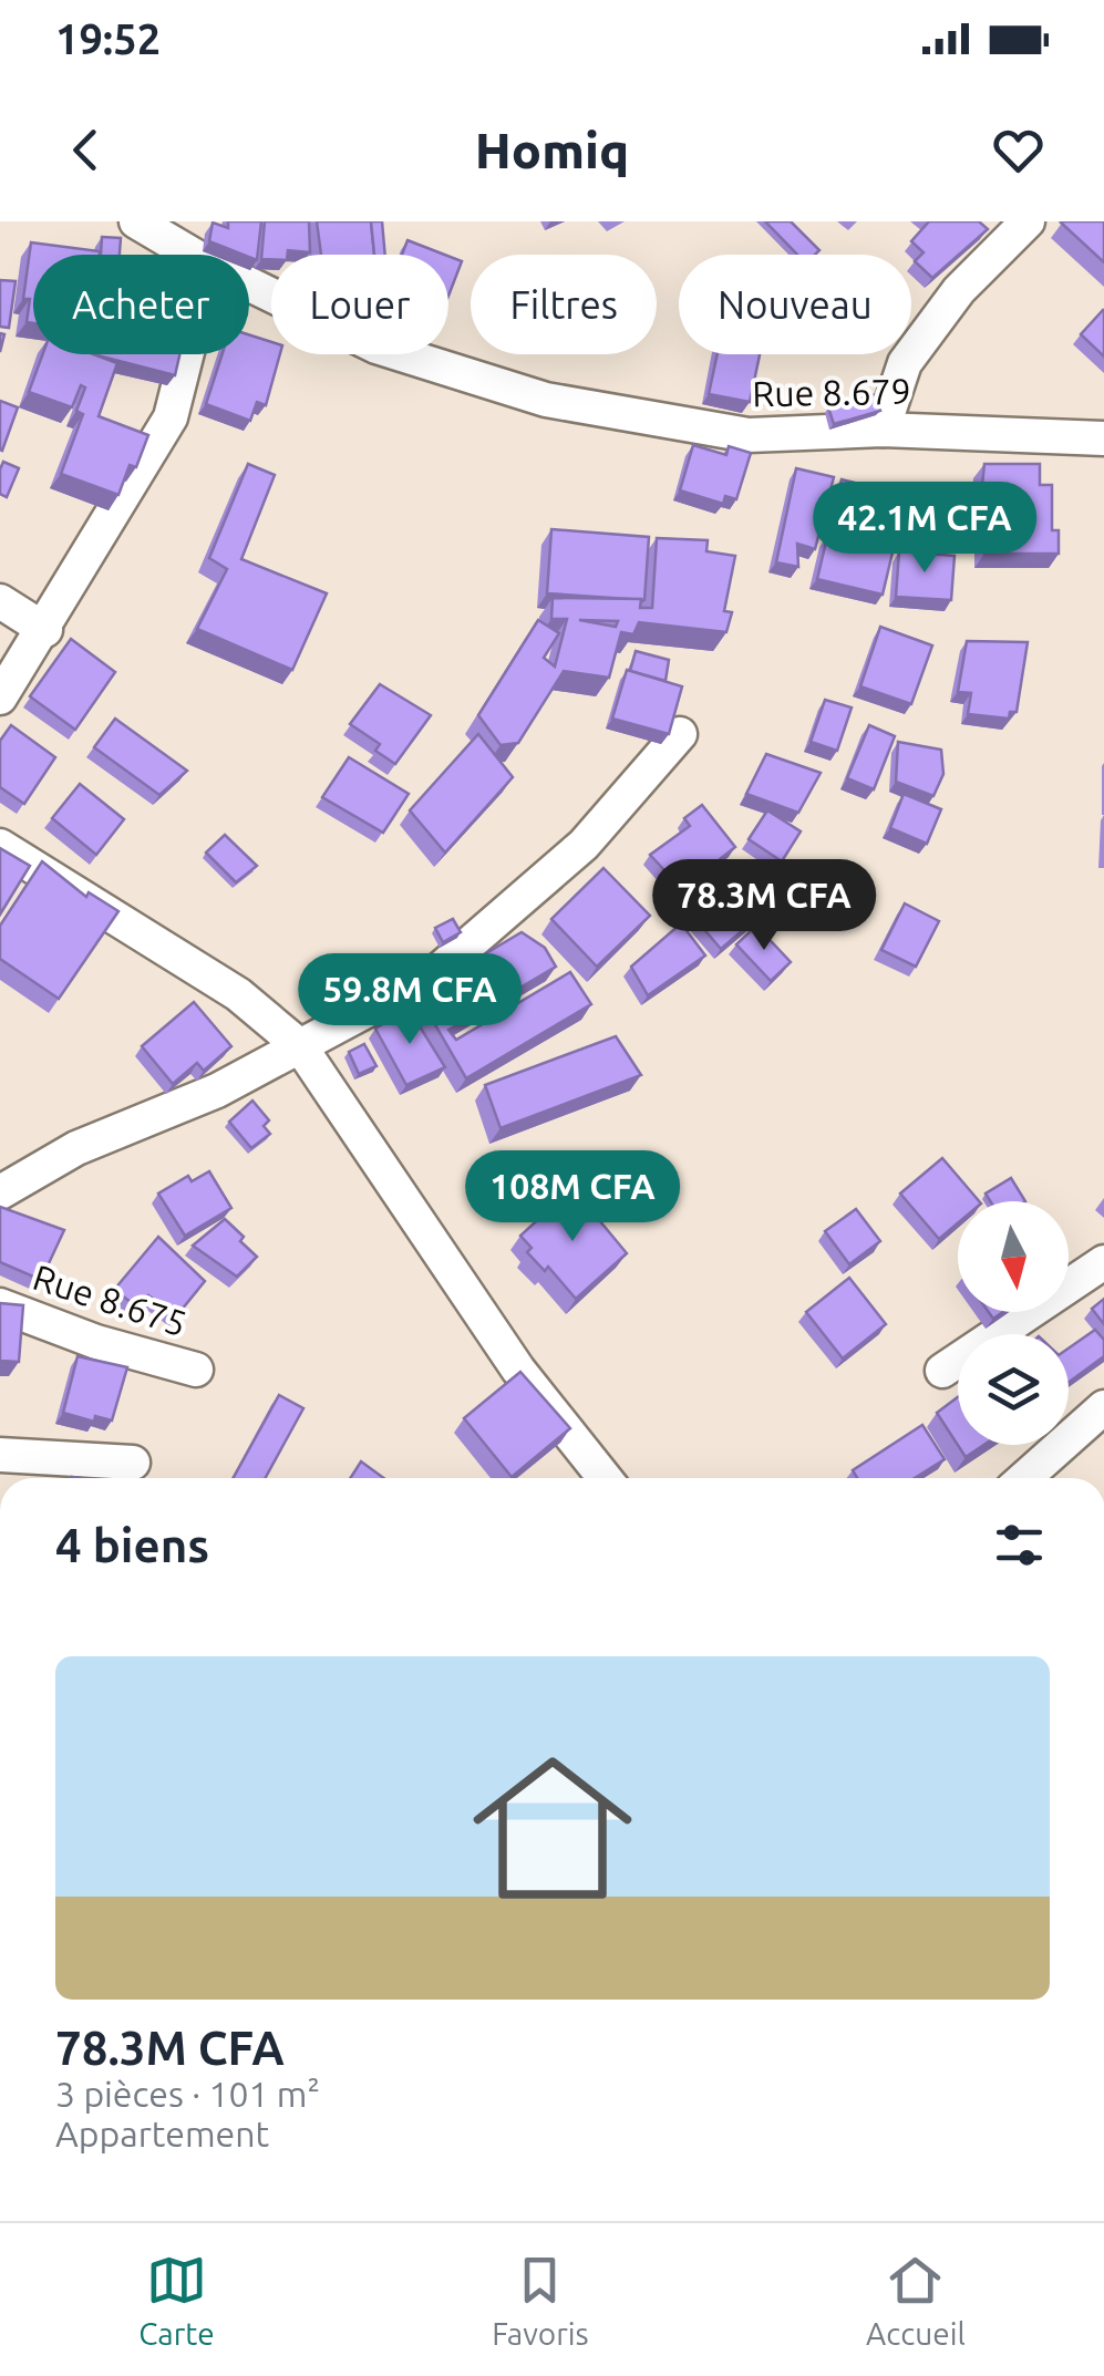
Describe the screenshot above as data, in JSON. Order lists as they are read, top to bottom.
{
  "streets": {
    "street": ["Rue 8.679", "Rue 8.675"]
  },
  "north": "bottom",
  "page": {
    "status": "19:52",
    "header": "Homiq",
    "chip": [
      "Acheter",
      "Louer",
      "Filtres",
      "Nouveau"
    ],
    "price": [
      "42.1M CFA",
      "78.3M CFA",
      "59.8M CFA",
      "108M CFA"
    ],
    "heading": "4 biens",
    "list": [
      {
        "name": "78.3M CFA",
        "note": "3 pièces · 101 m² · Appartement"
      }
    ],
    "tabs": ["Carte", "Favoris", "Accueil"]
  }
}
